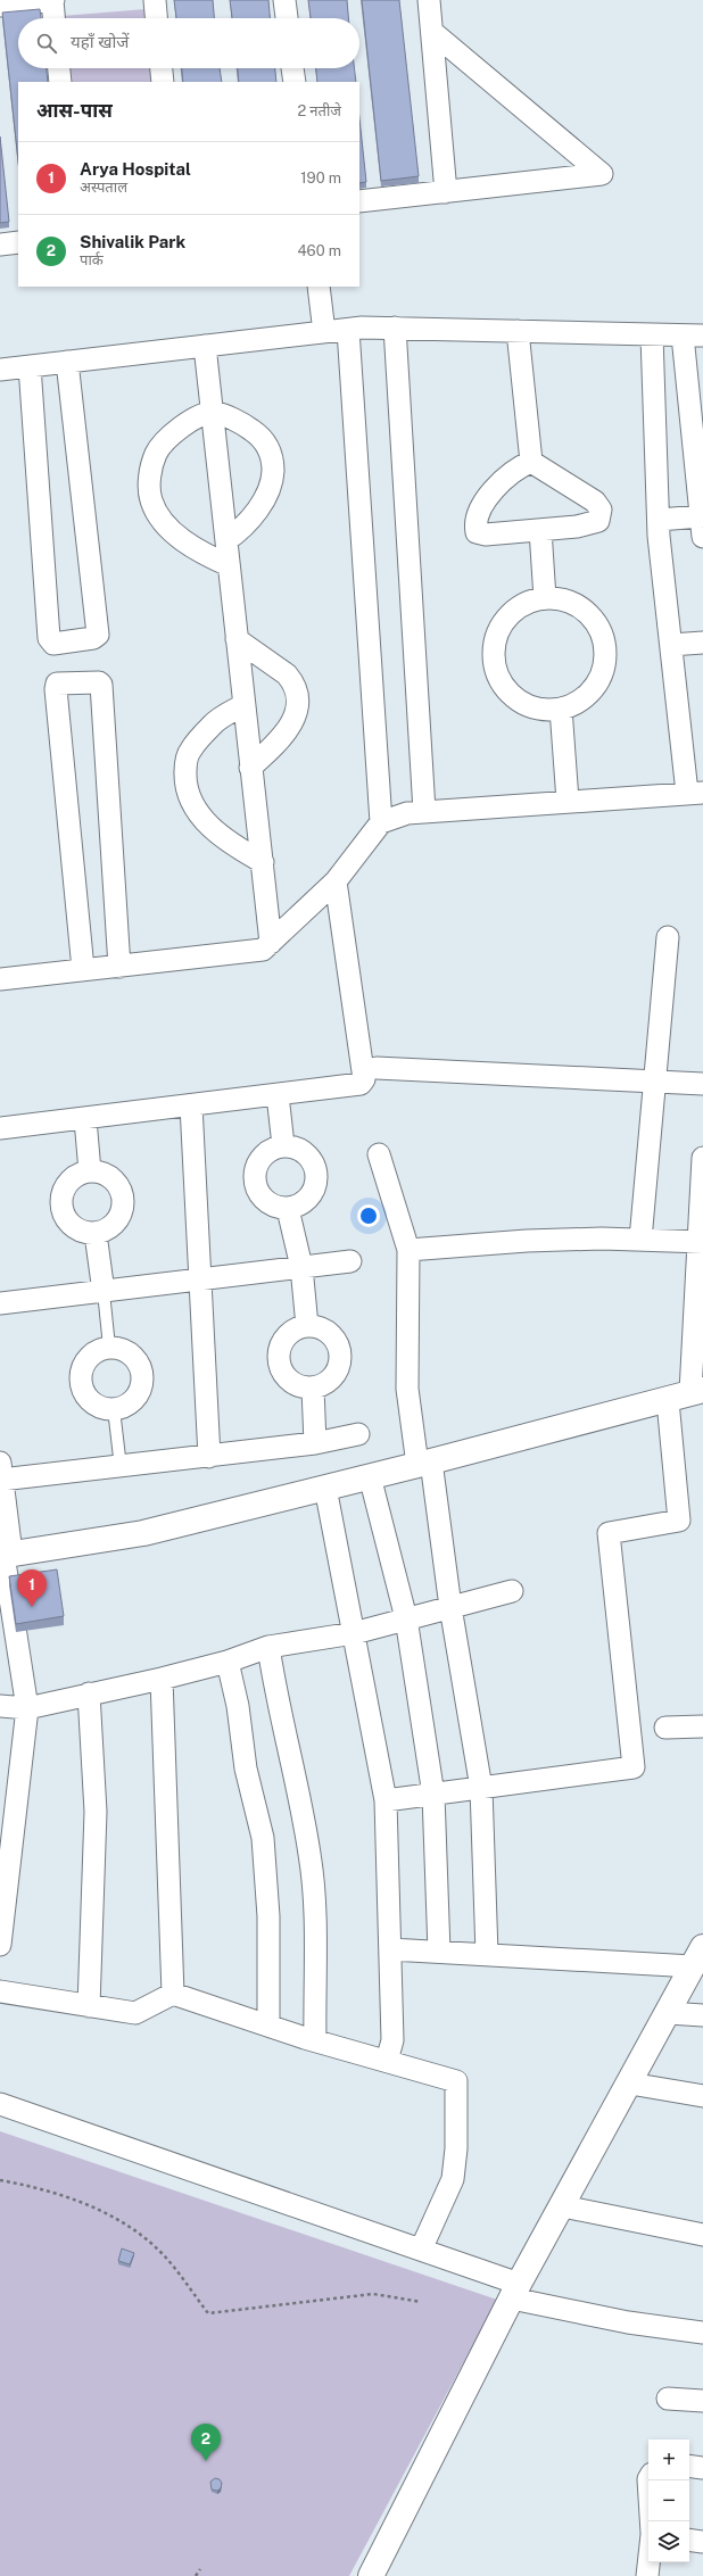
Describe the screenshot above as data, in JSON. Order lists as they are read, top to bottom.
{
  "page": {
    "search": "यहाँ खोजें",
    "heading": ["आस-पास", "2 नतीजे"],
    "list": [
      {
        "mark": "1",
        "name": "Arya Hospital",
        "note": "अस्पताल",
        "value": "190 m"
      },
      {
        "mark": "2",
        "name": "Shivalik Park",
        "note": "पार्क",
        "value": "460 m"
      }
    ],
    "pins": ["1", "2"],
    "map_buttons": ["+", "−"]
  }
}
